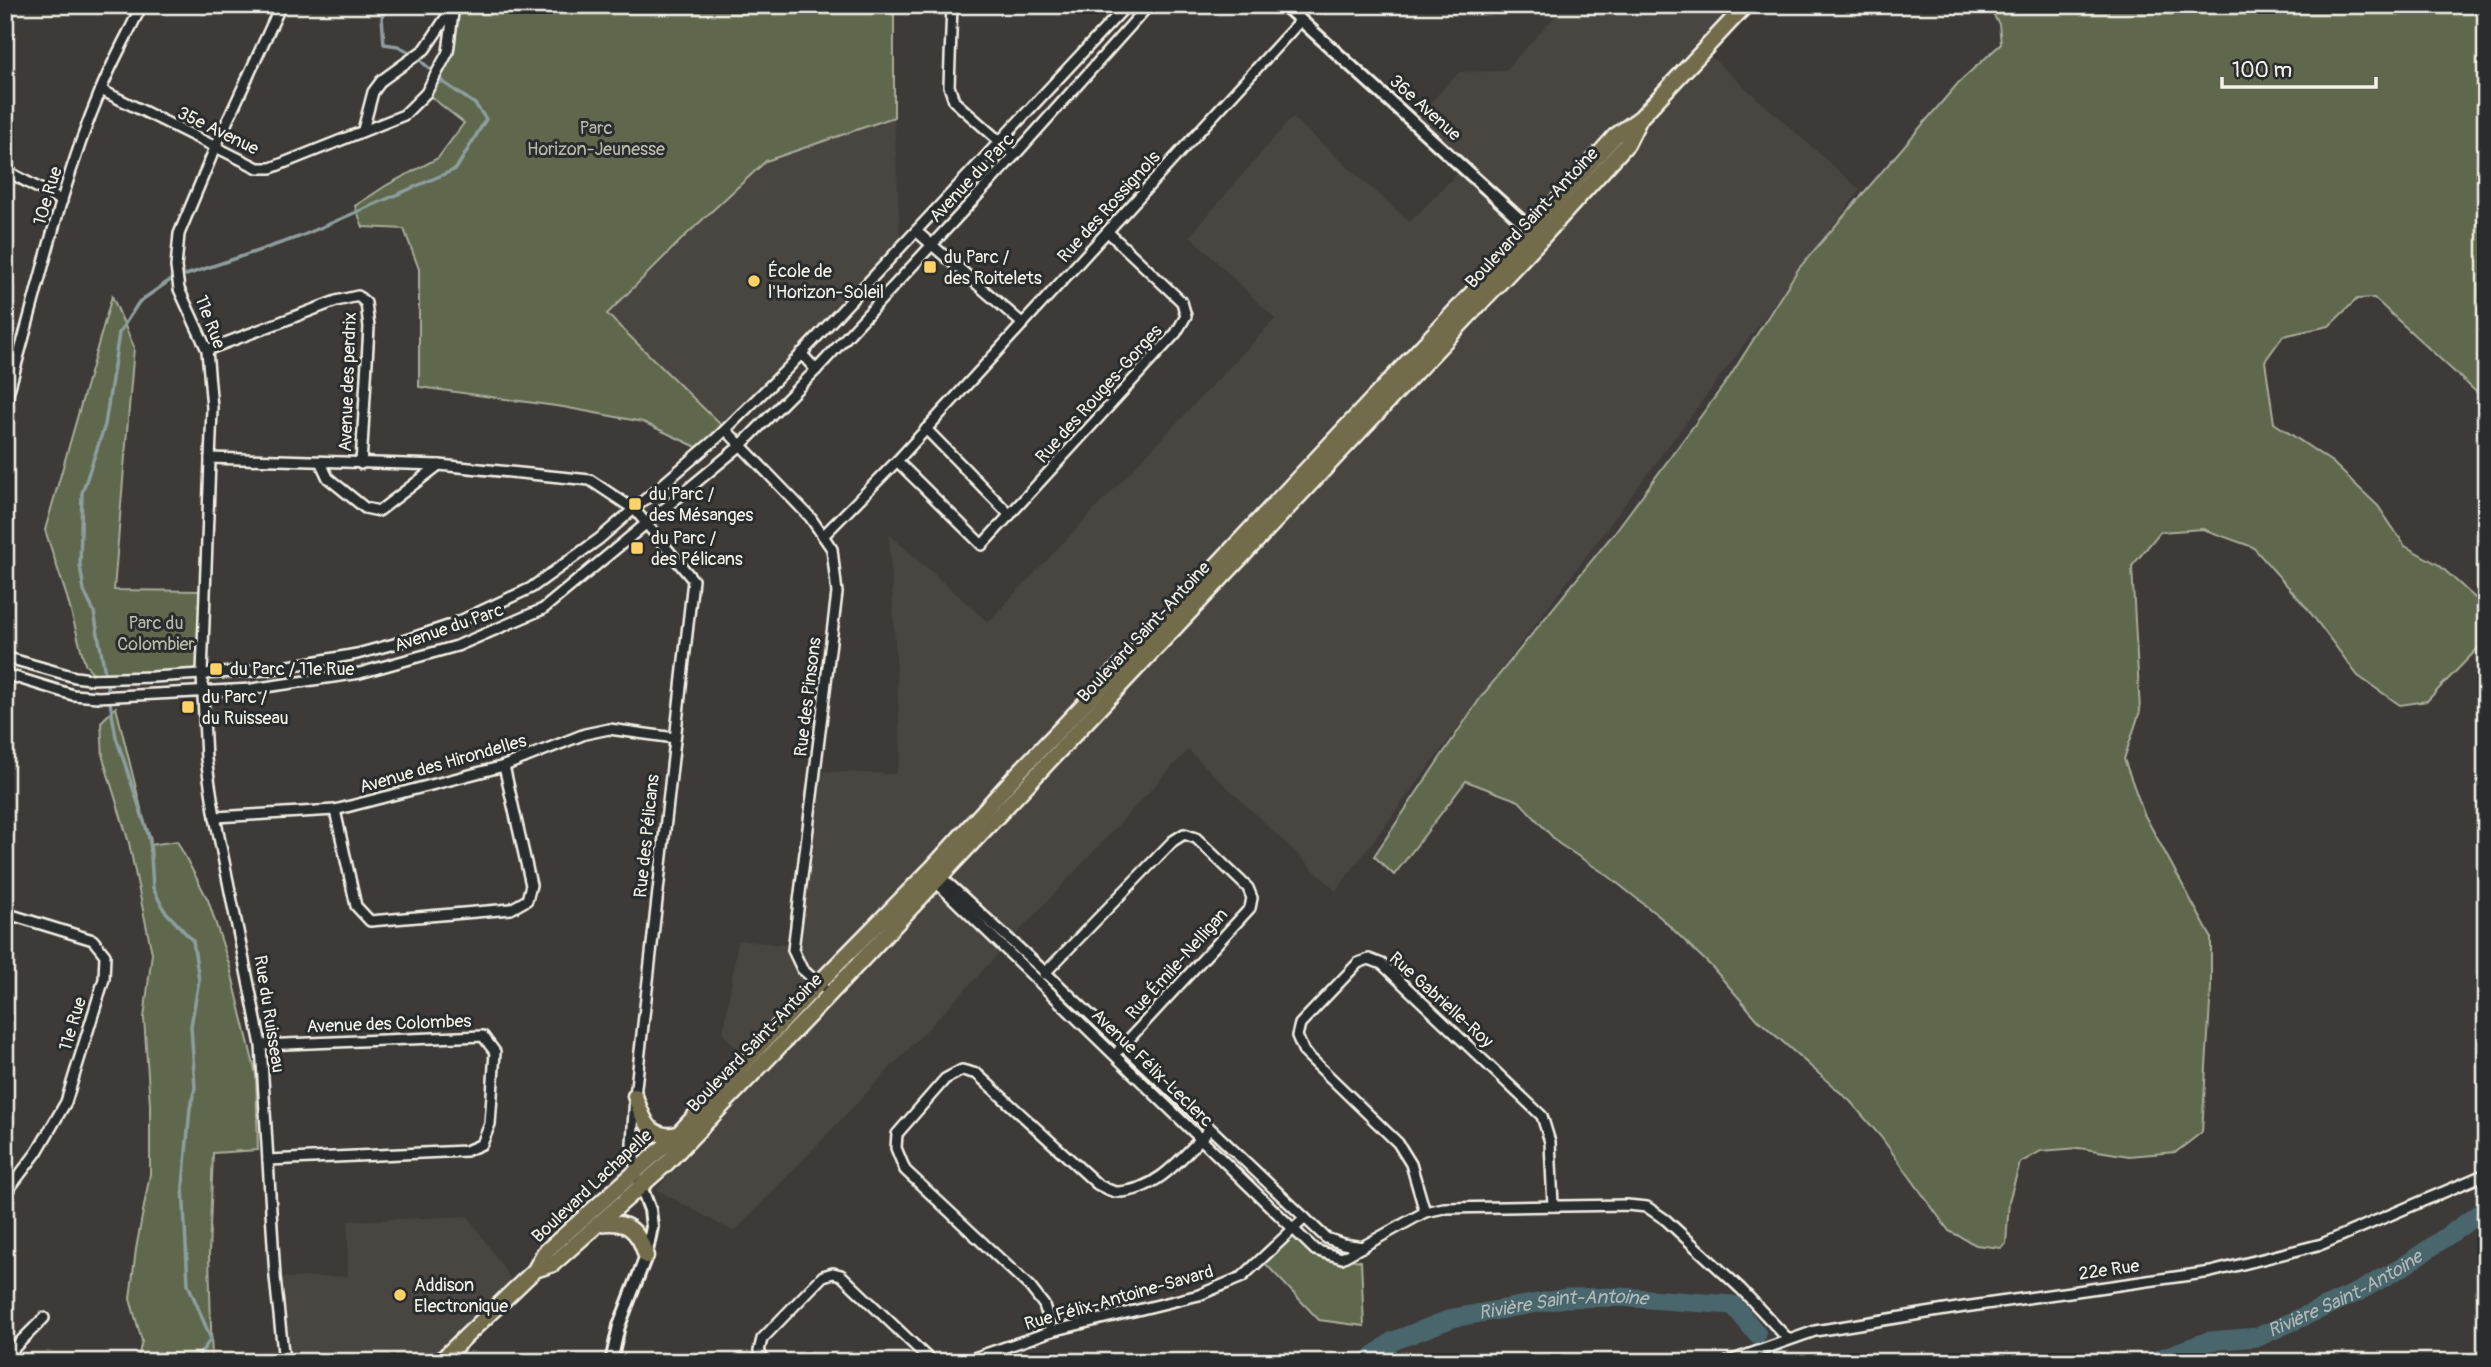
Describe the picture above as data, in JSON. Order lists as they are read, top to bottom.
{
  "streets": {
    "main road": ["Boulevard Saint-Antoine", "Boulevard Lachapelle"],
    "street": [
      "36e Avenue",
      "35e Avenue",
      "Avenue du Parc",
      "10e Rue",
      "Rue des Rossignols",
      "11e Rue",
      "Avenue des perdrix",
      "Rue des Rouges-Gorges",
      "Rue des Pinsons",
      "Avenue des Hirondelles",
      "Rue des Pélicans",
      "Rue Émile-Nelligan",
      "Rue Gabrielle-Roy",
      "Rue du Ruisseau",
      "Avenue des Colombes",
      "Avenue Félix-Leclerc",
      "22e Rue",
      "Rue Félix-Antoine-Savard"
    ]
  },
  "crossings": [
    ["36e Avenue", "Rue des Rossignols"],
    ["36e Avenue", "Boulevard Saint-Antoine"],
    ["35e Avenue", "10e Rue"],
    ["35e Avenue", "11e Rue"],
    ["Avenue du Parc", "11e Rue"],
    ["Avenue du Parc", "Rue des Pinsons"],
    ["Avenue du Parc", "Rue des Pélicans"],
    ["Avenue du Parc", "Rue du Ruisseau"],
    ["Rue des Rossignols", "Rue des Rouges-Gorges"],
    ["Rue des Rossignols", "Rue des Pinsons"],
    ["Boulevard Saint-Antoine", "Rue des Pinsons"],
    ["Boulevard Saint-Antoine", "Avenue Félix-Leclerc"],
    ["Boulevard Saint-Antoine", "Boulevard Lachapelle"],
    ["11e Rue", "Avenue des perdrix"],
    ["11e Rue", "Rue des Pélicans"],
    ["11e Rue", "Rue du Ruisseau"],
    ["Avenue des perdrix", "Rue des Pélicans"],
    ["Avenue des Hirondelles", "Rue des Pélicans"],
    ["Avenue des Hirondelles", "Rue du Ruisseau"],
    ["Rue des Pélicans", "Boulevard Lachapelle"],
    ["Rue Émile-Nelligan", "Avenue Félix-Leclerc"],
    ["Rue Gabrielle-Roy", "Avenue Félix-Leclerc"],
    ["Rue du Ruisseau", "Avenue des Colombes"],
    ["Avenue Félix-Leclerc", "22e Rue"],
    ["Avenue Félix-Leclerc", "Rue Félix-Antoine-Savard"]
  ],
  "water": ["Rivière Saint-Antoine"],
  "parks": ["Parc Horizon-Jeunesse", "Parc du Colombier"],
  "places": {
    "transit": [
      "du Parc / des Roitelets",
      "du Parc / des Mésanges",
      "du Parc / des Pélicans",
      "du Parc / 11e Rue",
      "du Parc / du Ruisseau"
    ],
    "other": ["École de l'Horizon-Soleil", "Addison Electronique"]
  },
  "scale_bar": "100 m"
}
